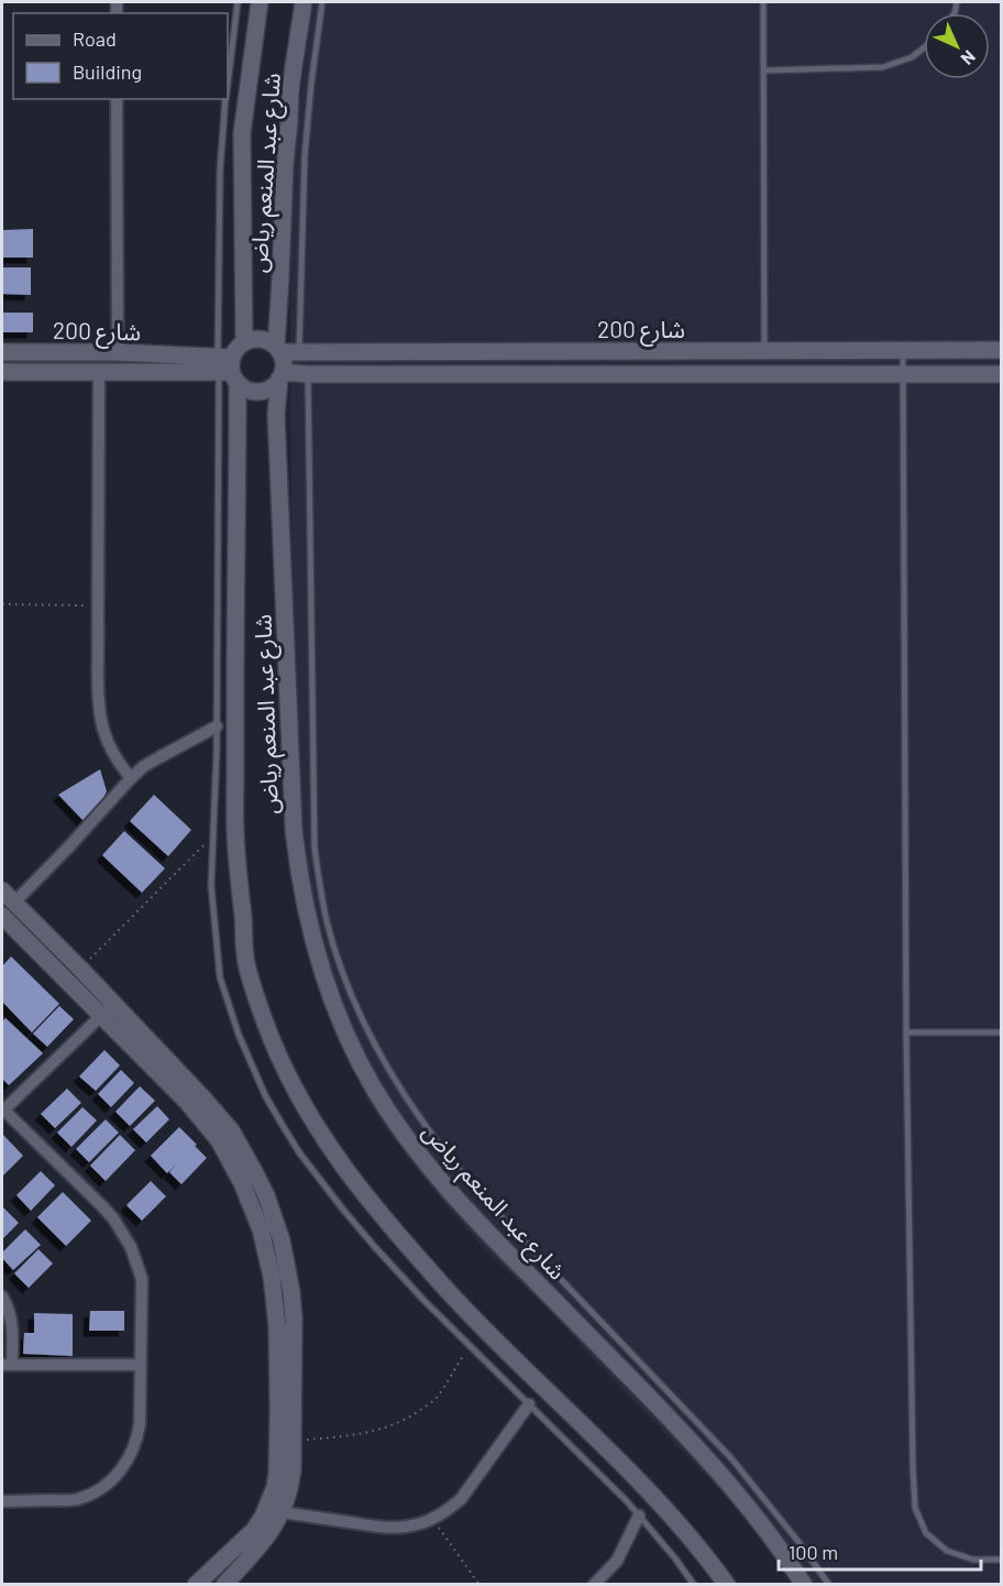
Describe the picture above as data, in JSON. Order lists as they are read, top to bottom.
{
  "streets": {
    "street": ["شارع عبد المنعم رياض", "شارع 200"]
  },
  "crossings": [
    ["شارع عبد المنعم رياض", "شارع 200"]
  ],
  "legend": ["Road", "Building"],
  "scale_bar": "100 m",
  "north": "bottom right"
}
